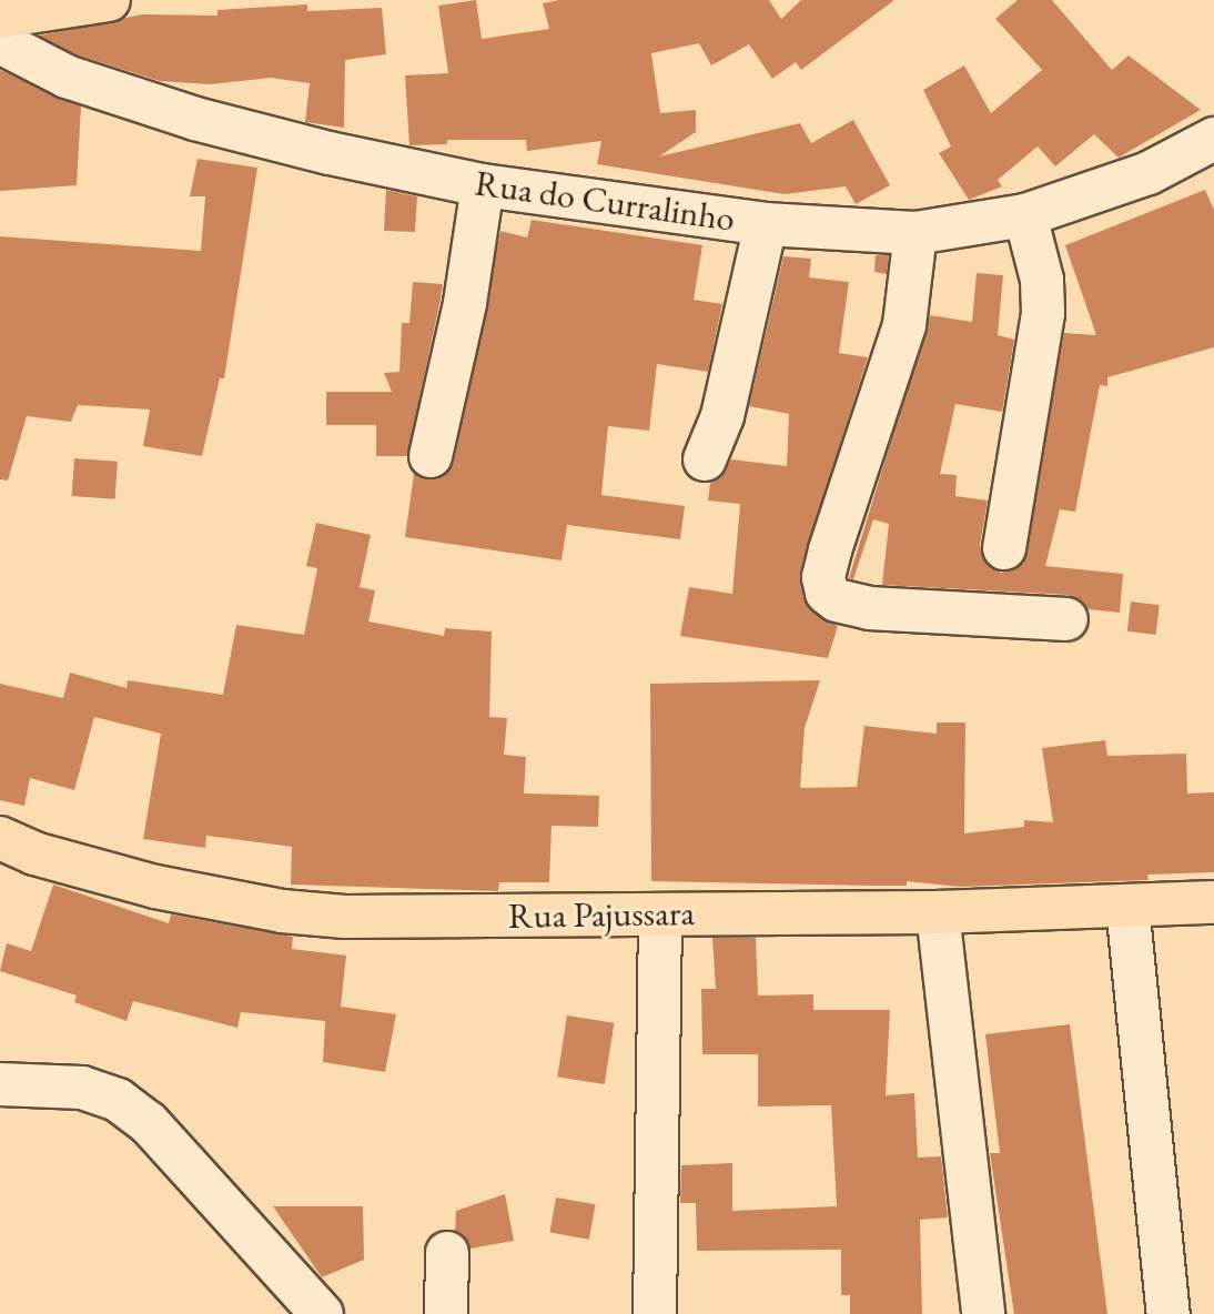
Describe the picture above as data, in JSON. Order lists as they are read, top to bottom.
{
  "streets": {
    "main road": ["Rua Pajussara"],
    "street": ["Rua do Curralinho"]
  }
}
